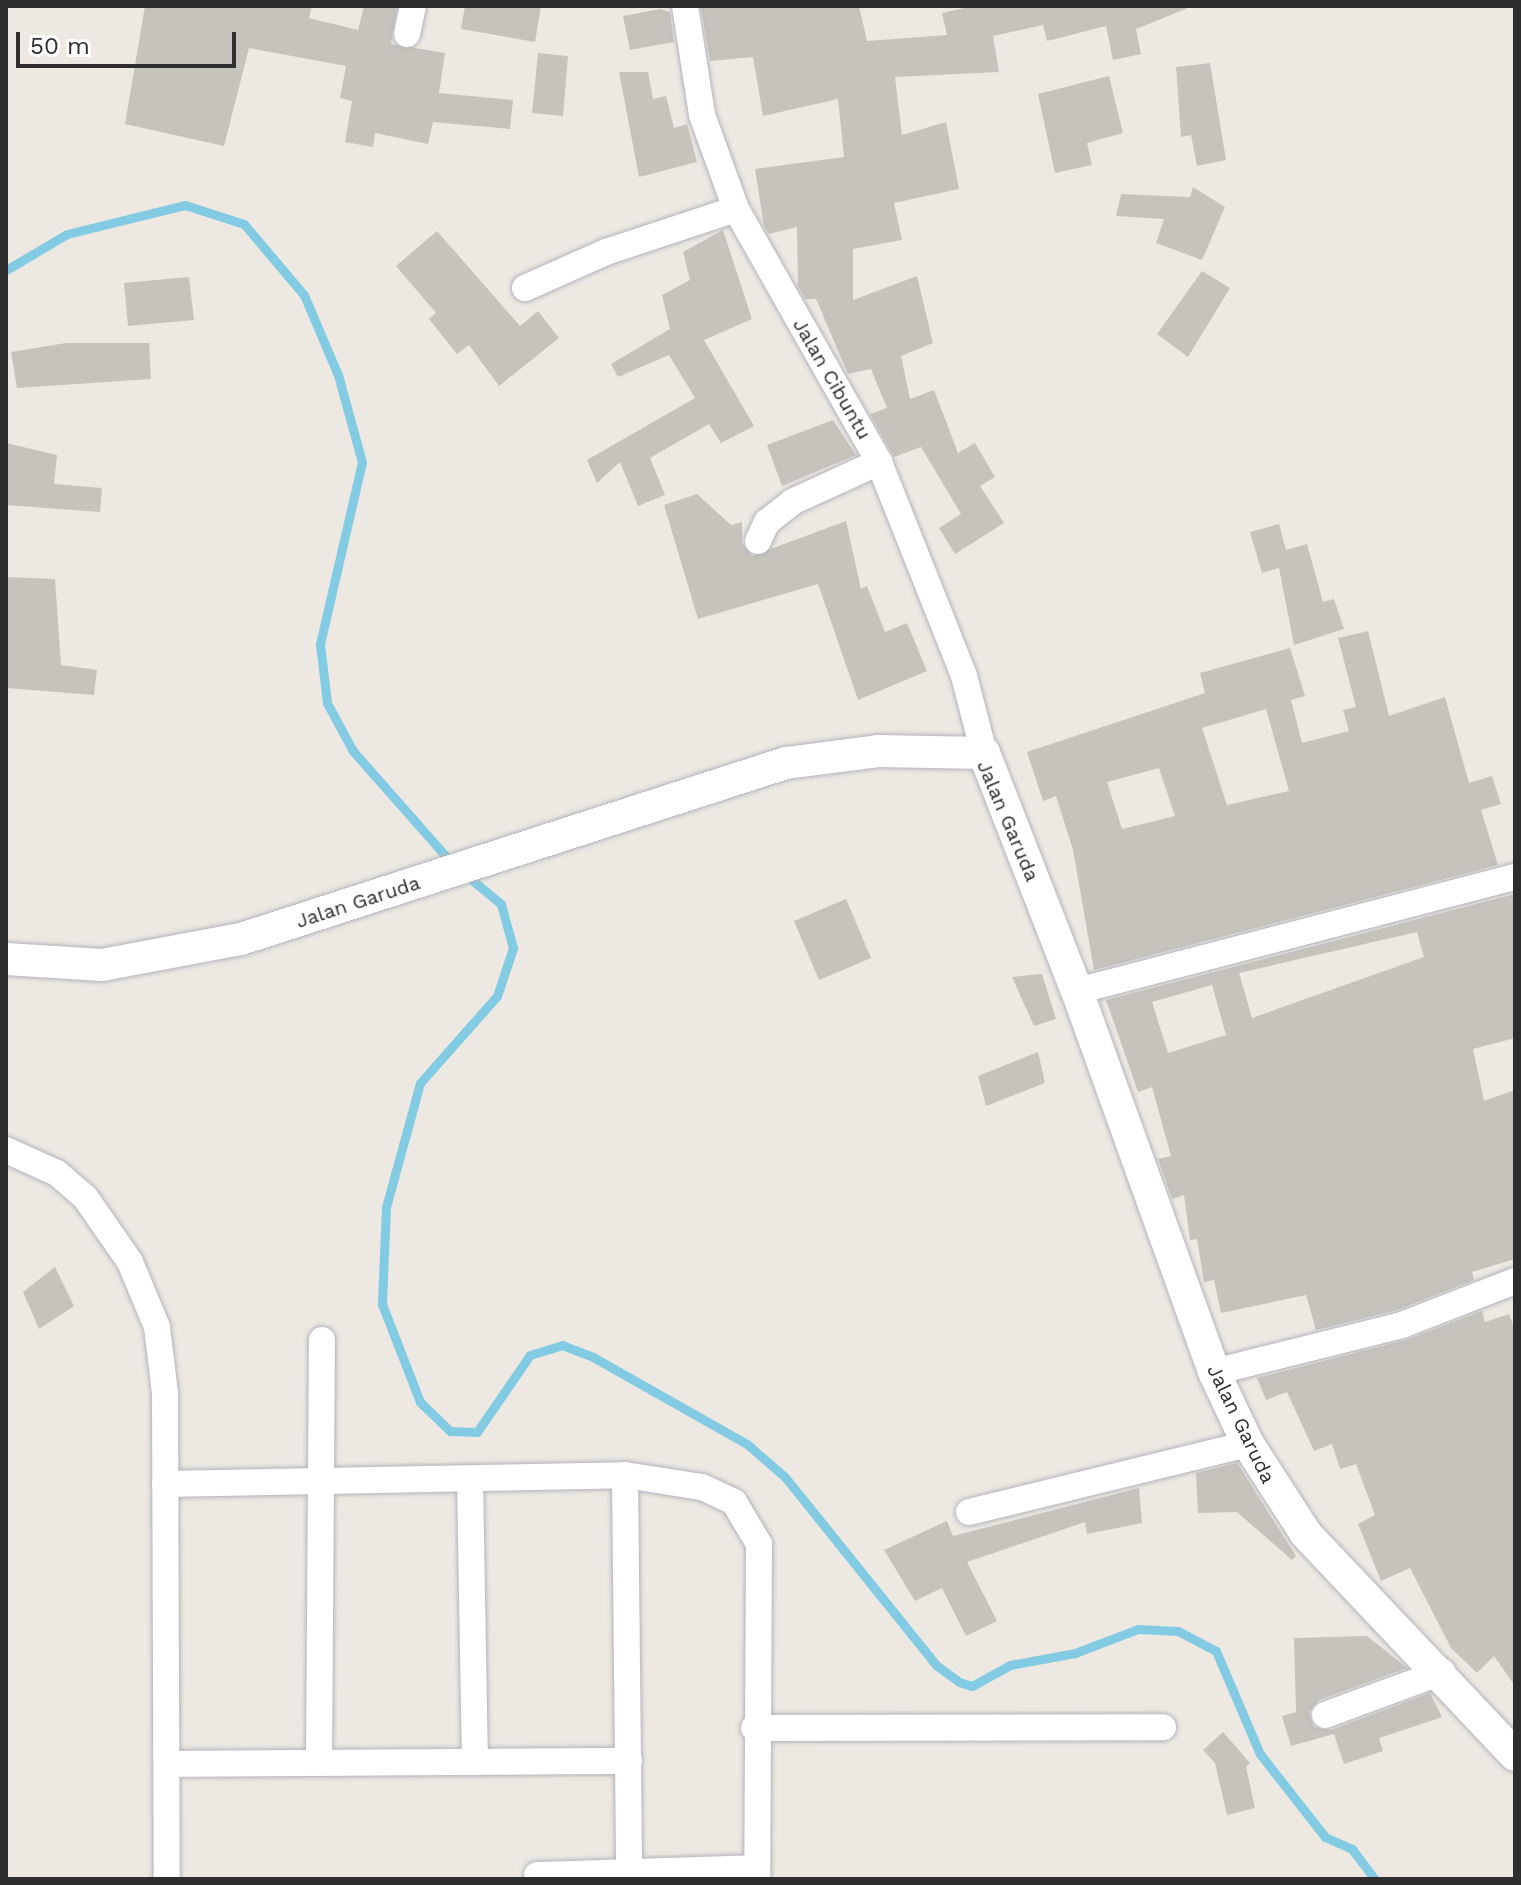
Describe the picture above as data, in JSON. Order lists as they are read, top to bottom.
{
  "streets": {
    "street": ["Jalan Cibuntu", "Jalan Garuda"]
  },
  "crossings": [
    ["Jalan Cibuntu", "Jalan Garuda"]
  ],
  "scale_bar": "50 m"
}
